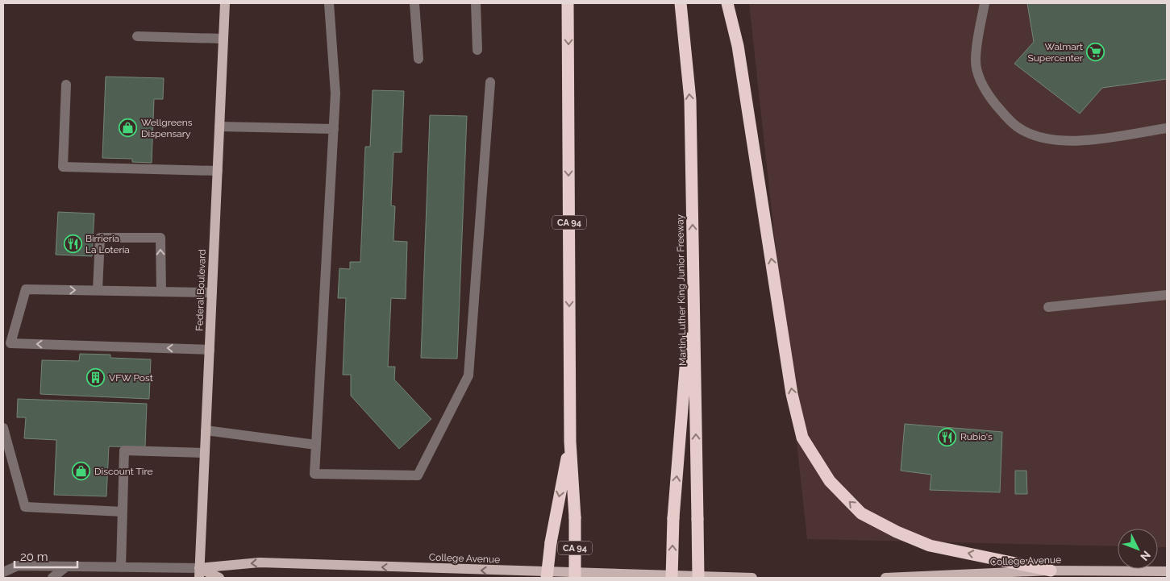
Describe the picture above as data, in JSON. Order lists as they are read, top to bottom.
{
  "streets": {
    "highway": ["CA 94", "Martin Luther King Junior Freeway"],
    "main road": ["Federal Boulevard", "College Avenue"]
  },
  "crossings": [
    ["Federal Boulevard", "College Avenue"]
  ],
  "one_way": ["College Avenue"],
  "places": {
    "supermarket": ["Walmart Supercenter"],
    "shop": ["Wellgreens Dispensary", "Discount Tire"],
    "restaurant": ["Birrieria La Lotería", "Rubio's"],
    "building": ["VFW Post"]
  },
  "scale_bar": "20 m",
  "north": "bottom right"
}
